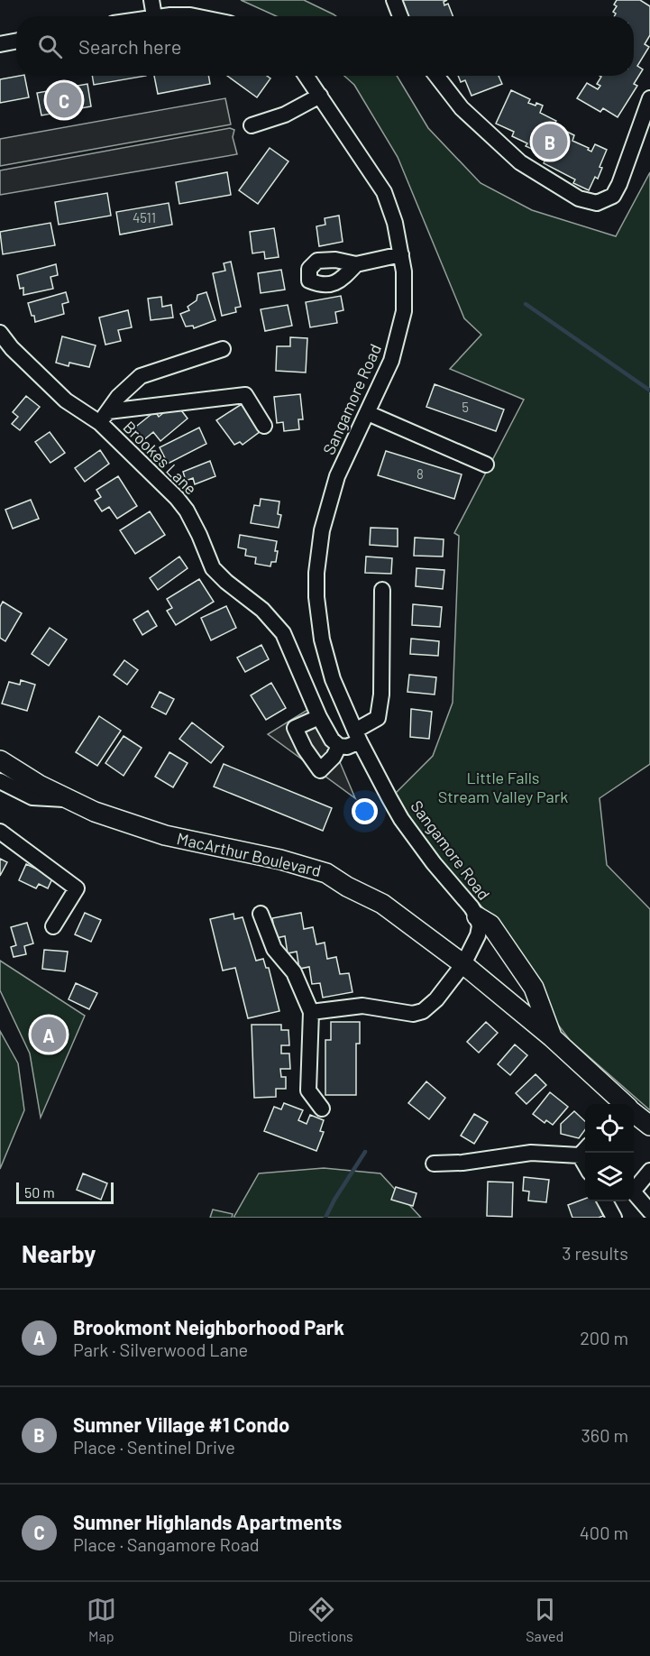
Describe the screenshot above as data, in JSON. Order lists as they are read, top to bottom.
{
  "streets": {
    "main road": ["MacArthur Boulevard"],
    "street": ["Sangamore Road", "Brookes Lane"]
  },
  "crossings": [
    ["Sangamore Road", "MacArthur Boulevard"]
  ],
  "parks": ["Little Falls Stream Valley Park"],
  "house_numbers": ["4511", "5", "8"],
  "scale_bar": "50 m",
  "page": {
    "search": "Search here",
    "pins": ["C", "B", "A"],
    "scale": "50 m",
    "heading": ["Nearby", "3 results"],
    "list": [
      {
        "mark": "A",
        "name": "Brookmont Neighborhood Park",
        "note": "Park · Silverwood Lane",
        "value": "200 m"
      },
      {
        "mark": "B",
        "name": "Sumner Village #1 Condo",
        "note": "Place · Sentinel Drive",
        "value": "360 m"
      },
      {
        "mark": "C",
        "name": "Sumner Highlands Apartments",
        "note": "Place · Sangamore Road",
        "value": "400 m"
      }
    ],
    "nav": ["Map", "Directions", "Saved"]
  }
}
